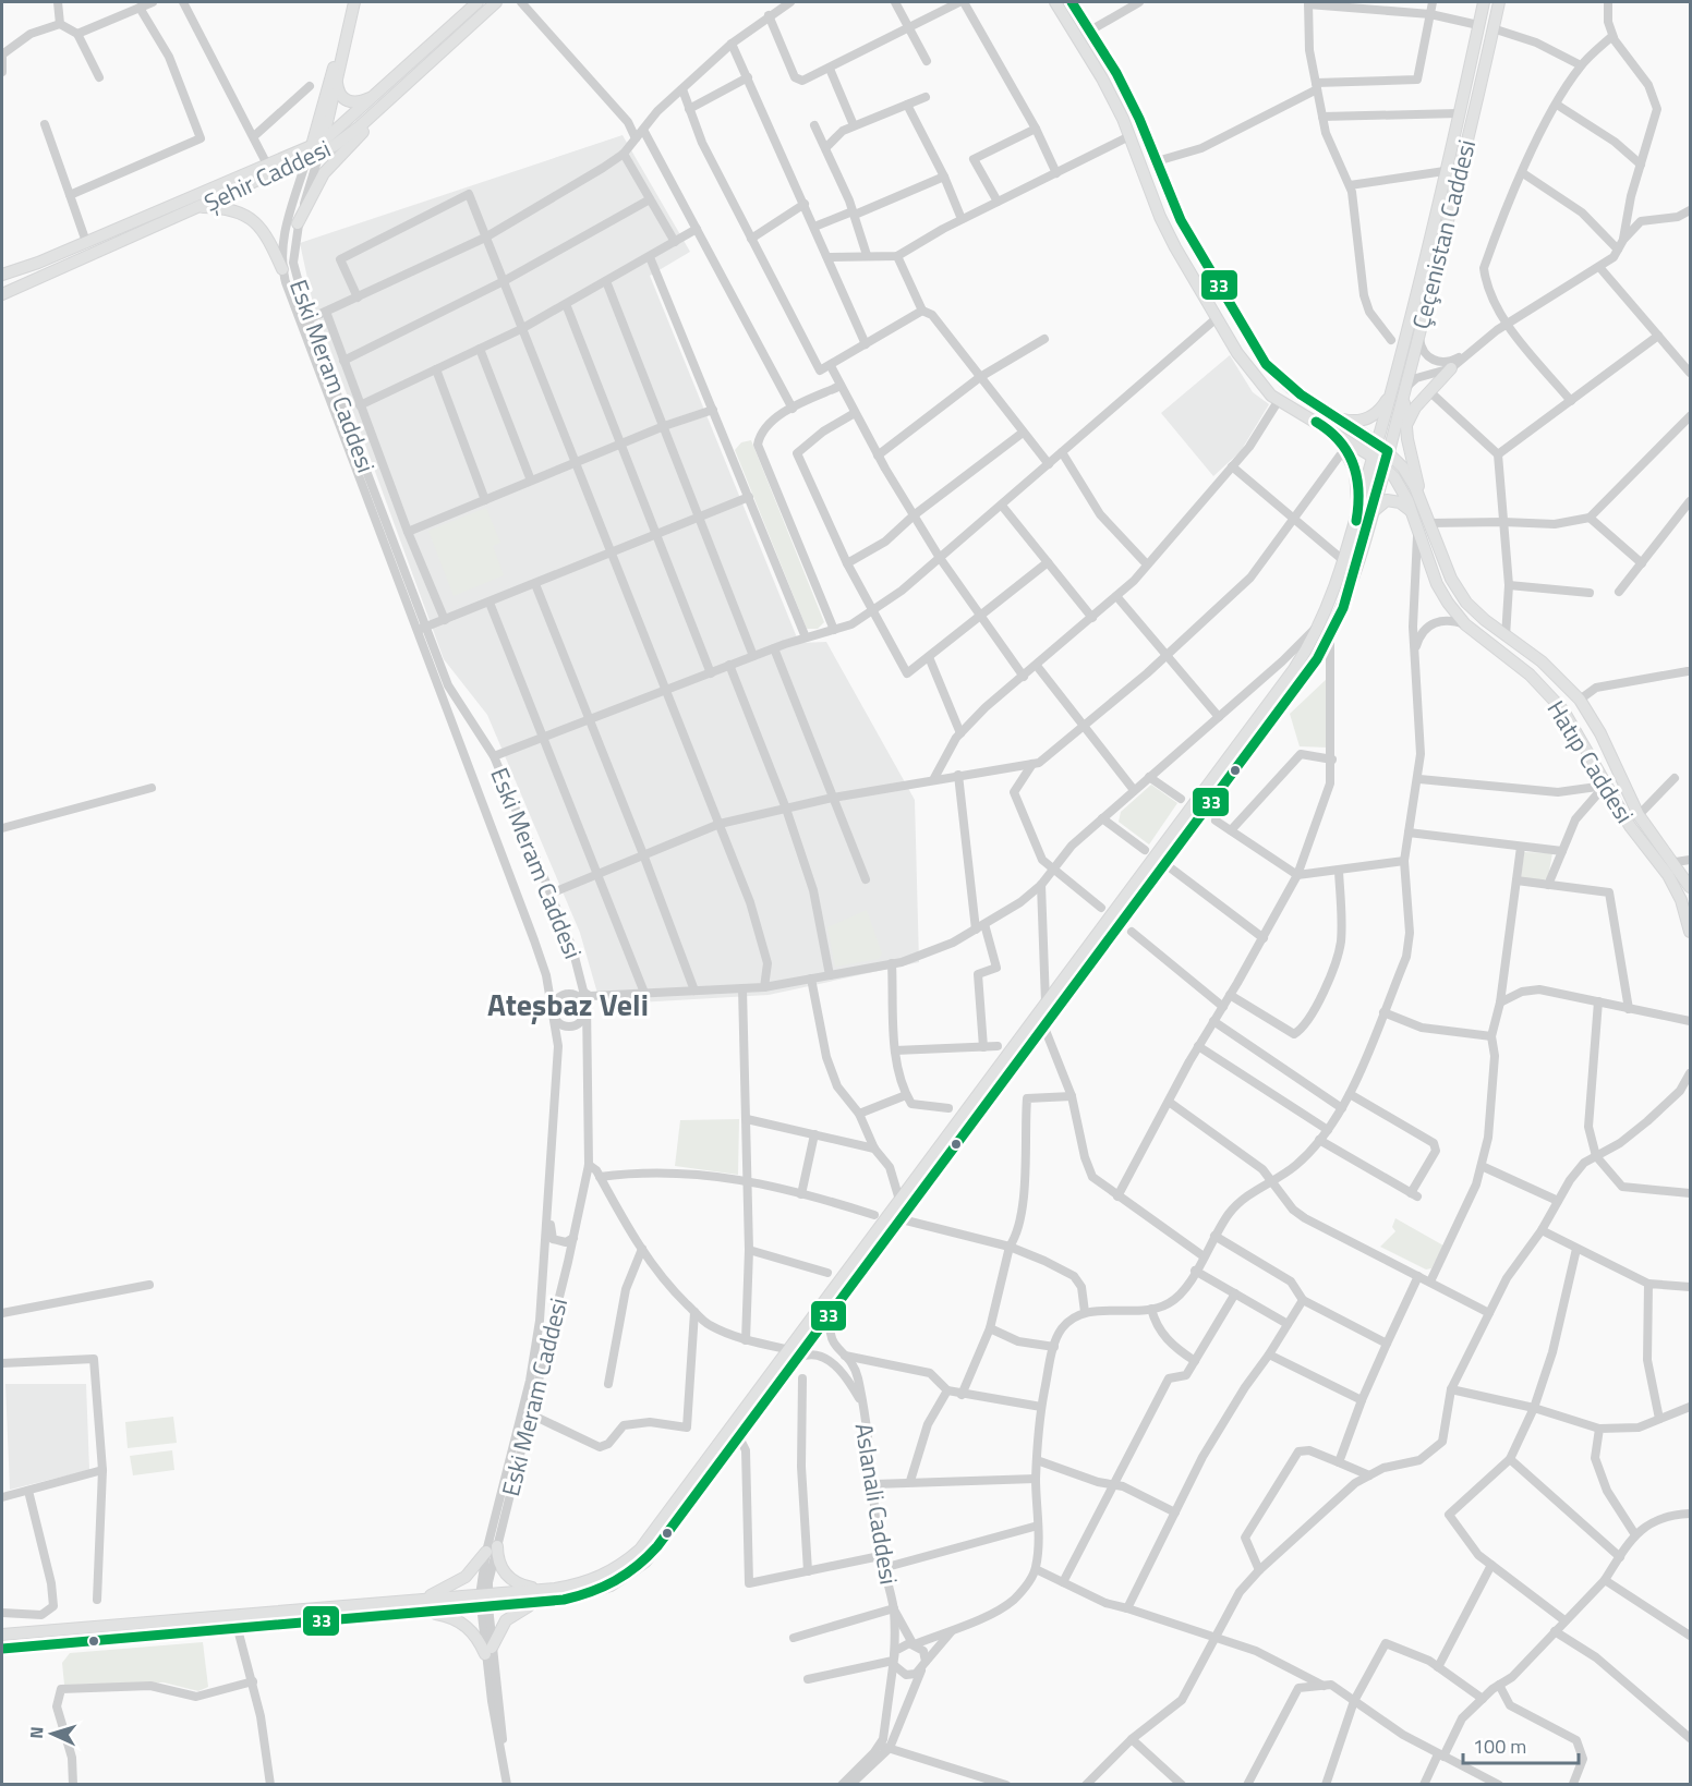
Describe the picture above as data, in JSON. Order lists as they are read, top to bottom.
{
  "streets": {
    "main road": [
      "Şehir Caddesi",
      "Çeçenistan Caddesi",
      "Eski Meram Caddesi",
      "Hatıp Caddesi"
    ],
    "street": ["Aslanali Caddesi"]
  },
  "crossings": [
    ["Şehir Caddesi", "Eski Meram Caddesi"],
    ["Çeçenistan Caddesi", "Hatıp Caddesi"]
  ],
  "districts": ["Ateşbaz Veli"],
  "lines": ["transit line 33"],
  "scale_bar": "100 m",
  "north": "left"
}
